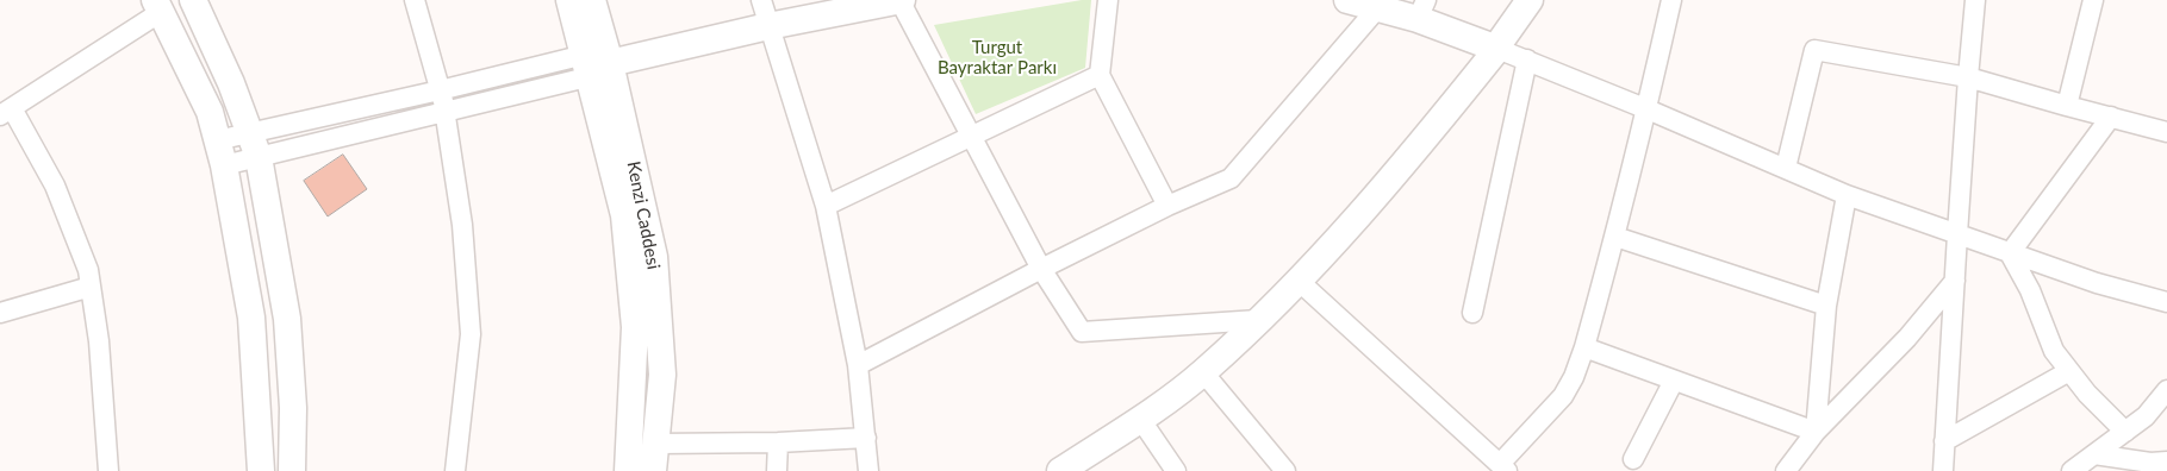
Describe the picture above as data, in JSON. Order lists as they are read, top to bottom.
{
  "streets": {
    "street": ["Kenzi Caddesi"]
  },
  "parks": ["Turgut Bayraktar Parkı"]
}
